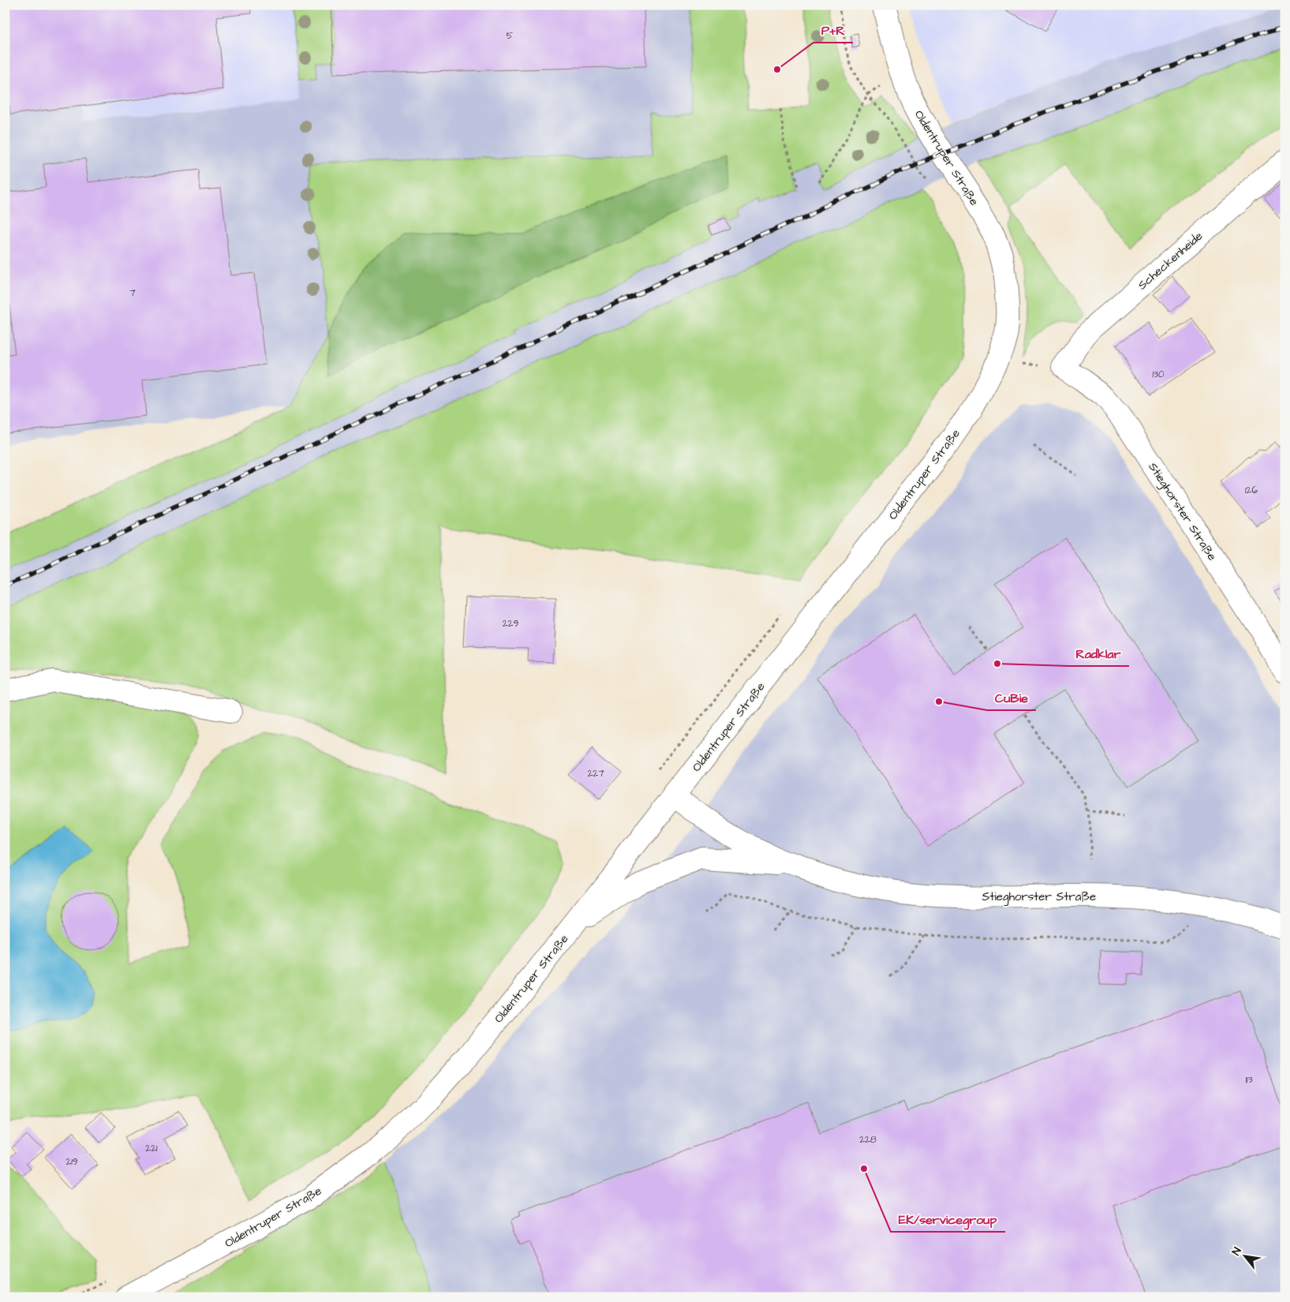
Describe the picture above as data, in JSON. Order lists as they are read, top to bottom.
{
  "streets": {
    "street": ["Oldentruper Straße", "Scheckenheide", "Stieghorster Straße"]
  },
  "crossings": [
    ["Oldentruper Straße", "Stieghorster Straße"],
    ["Scheckenheide", "Stieghorster Straße"]
  ],
  "places": [
    "P+R",
    "Radklar",
    "CuBie",
    "EK/servicegroup"
  ],
  "house_numbers": [
    "5",
    "7",
    "130",
    "126",
    "229",
    "227",
    "113",
    "228",
    "221",
    "219"
  ],
  "north": "top left"
}
